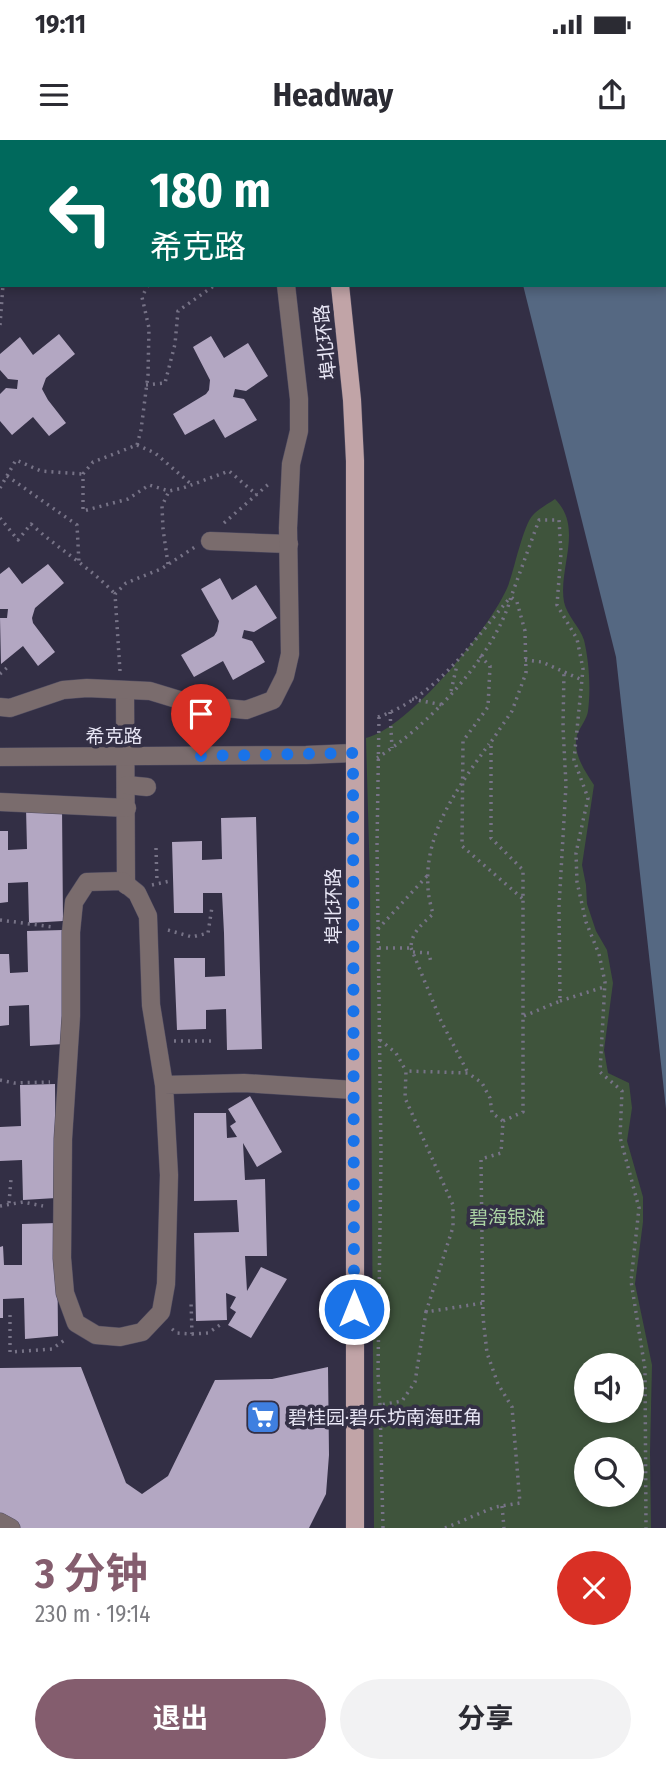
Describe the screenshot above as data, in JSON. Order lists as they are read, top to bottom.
{
  "streets": {
    "main road": ["埠北环路"],
    "street": ["希克路"]
  },
  "crossings": [
    ["埠北环路", "希克路"]
  ],
  "parks": ["碧海银滩"],
  "places": {
    "supermarket": ["碧桂园·碧乐坊南海旺角"]
  },
  "page": {
    "status": "19:11",
    "header": "Headway",
    "turn": ["180 m", "希克路"],
    "heading": ["3 分钟", "230 m · 19:14"],
    "buttons": ["退出", "分享"]
  }
}
